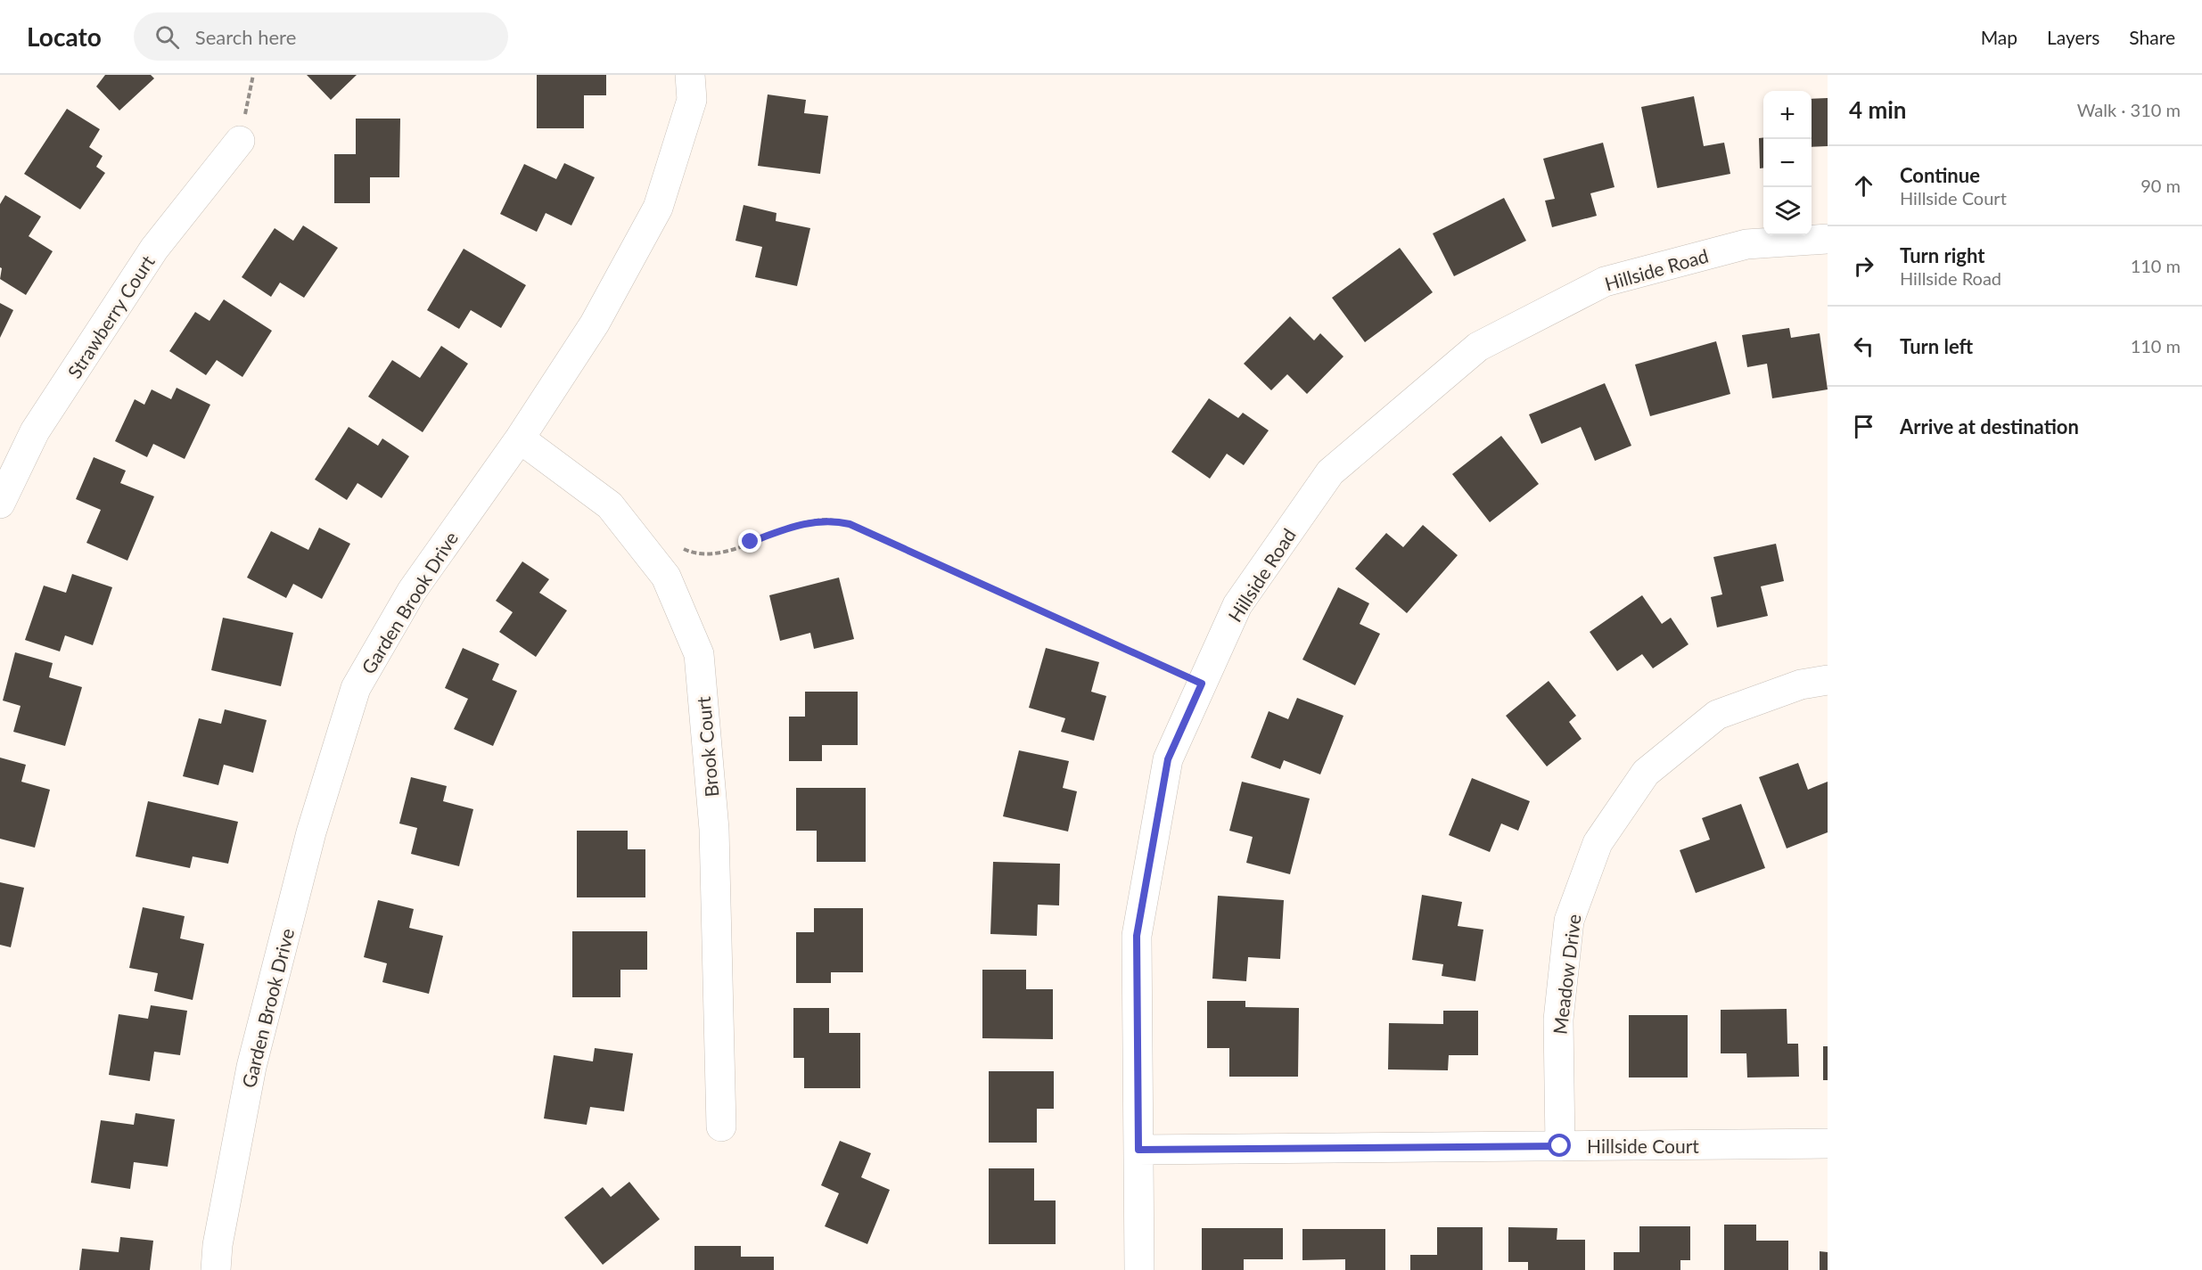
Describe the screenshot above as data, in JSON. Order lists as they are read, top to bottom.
{
  "streets": {
    "street": [
      "Hillside Road",
      "Strawberry Court",
      "Garden Brook Drive",
      "Brook Court",
      "Meadow Drive",
      "Hillside Court"
    ]
  },
  "crossings": [
    ["Hillside Road", "Hillside Court"],
    ["Garden Brook Drive", "Brook Court"],
    ["Meadow Drive", "Hillside Court"]
  ],
  "page": {
    "header": "Locato",
    "search": "Search here",
    "nav": ["Map", "Layers", "Share"],
    "heading": ["4 min", "Walk · 310 m"],
    "map_buttons": ["+", "−"],
    "list": [
      ["Continue", "Hillside Court", "90 m"],
      ["Turn right", "Hillside Road", "110 m"],
      ["Turn left", "110 m"],
      "Arrive at destination"
    ]
  }
}
